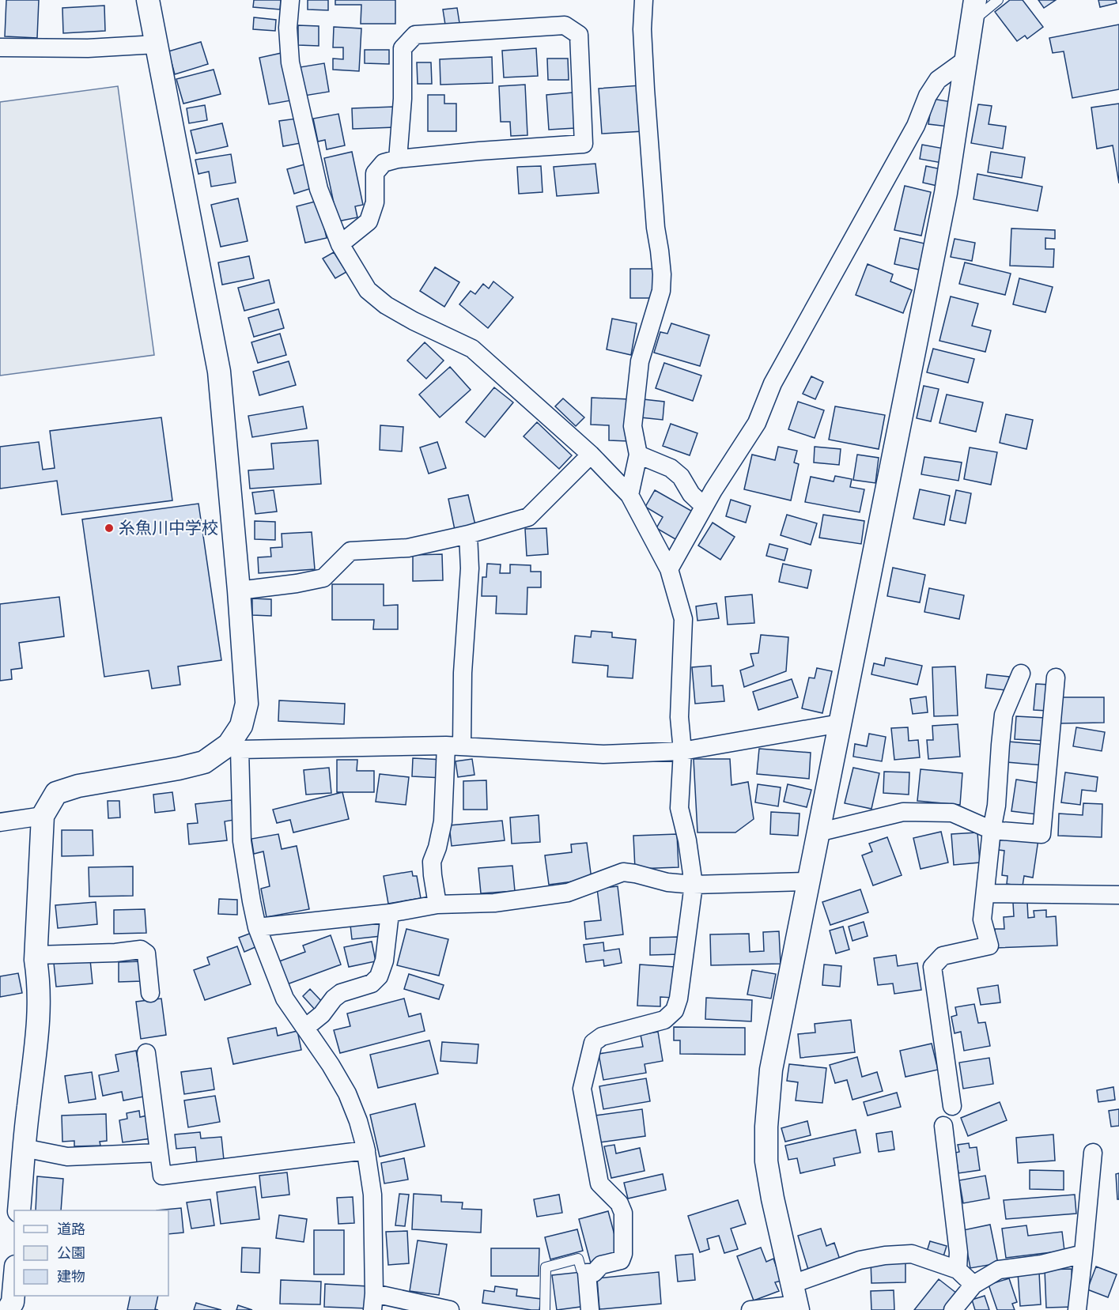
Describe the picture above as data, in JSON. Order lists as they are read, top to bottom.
{
  "places": ["糸魚川中学校"],
  "legend": ["道路", "公園", "建物"]
}
